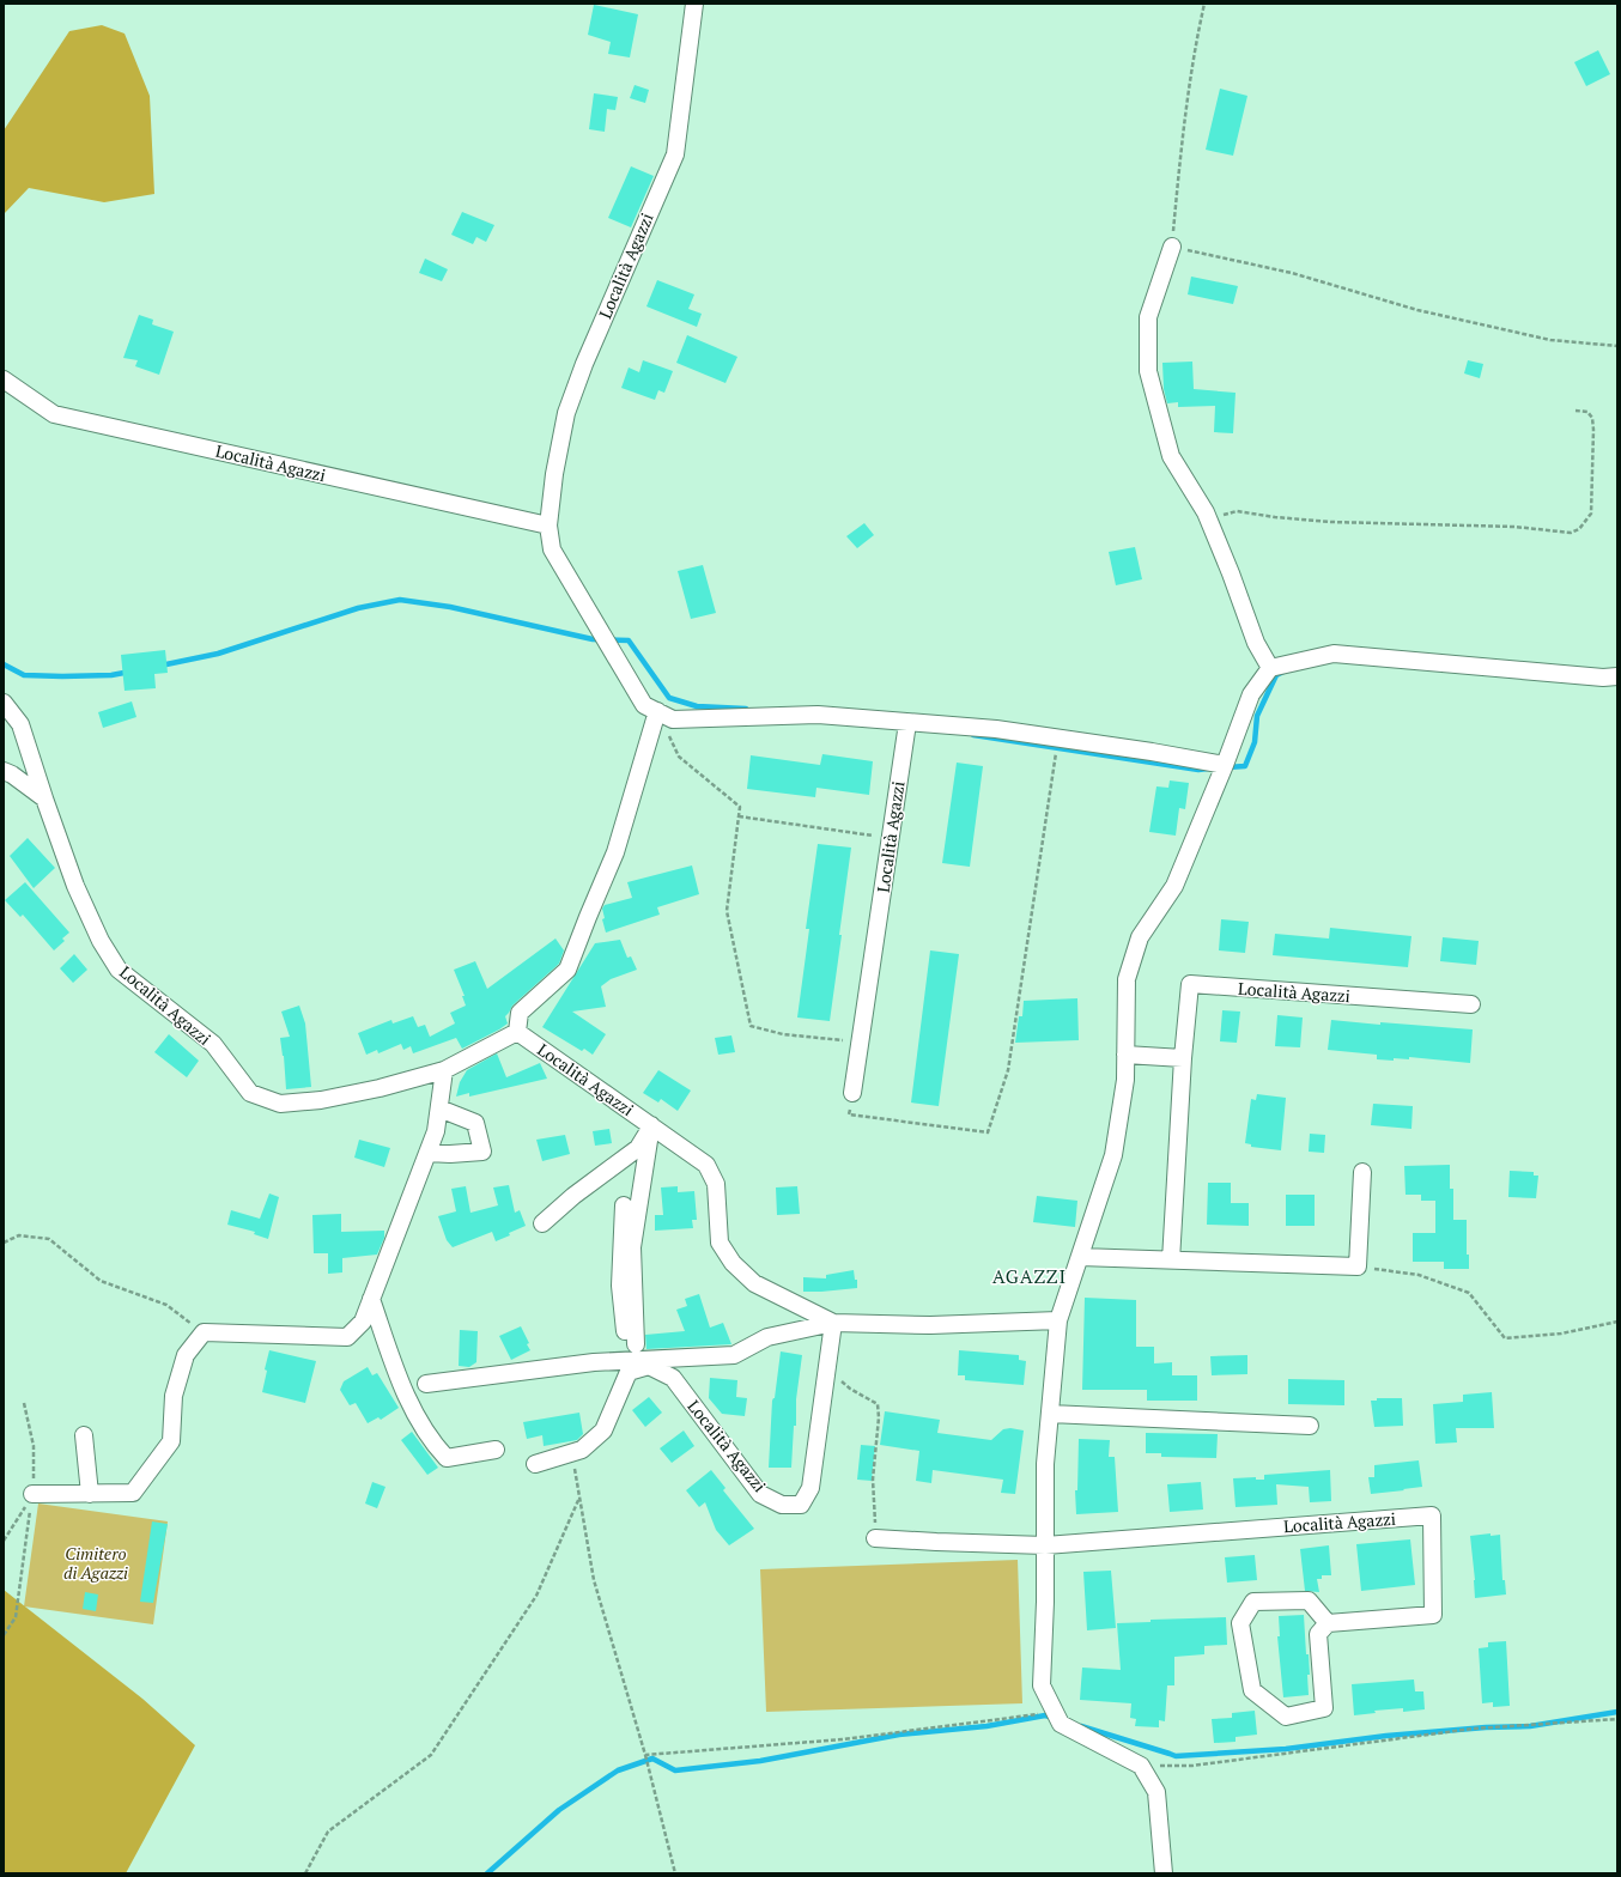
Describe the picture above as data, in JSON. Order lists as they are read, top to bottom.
{
  "streets": {
    "street": ["Località Agazzi"]
  },
  "districts": ["AGAZZI"],
  "parks": ["Cimitero di Agazzi"]
}
